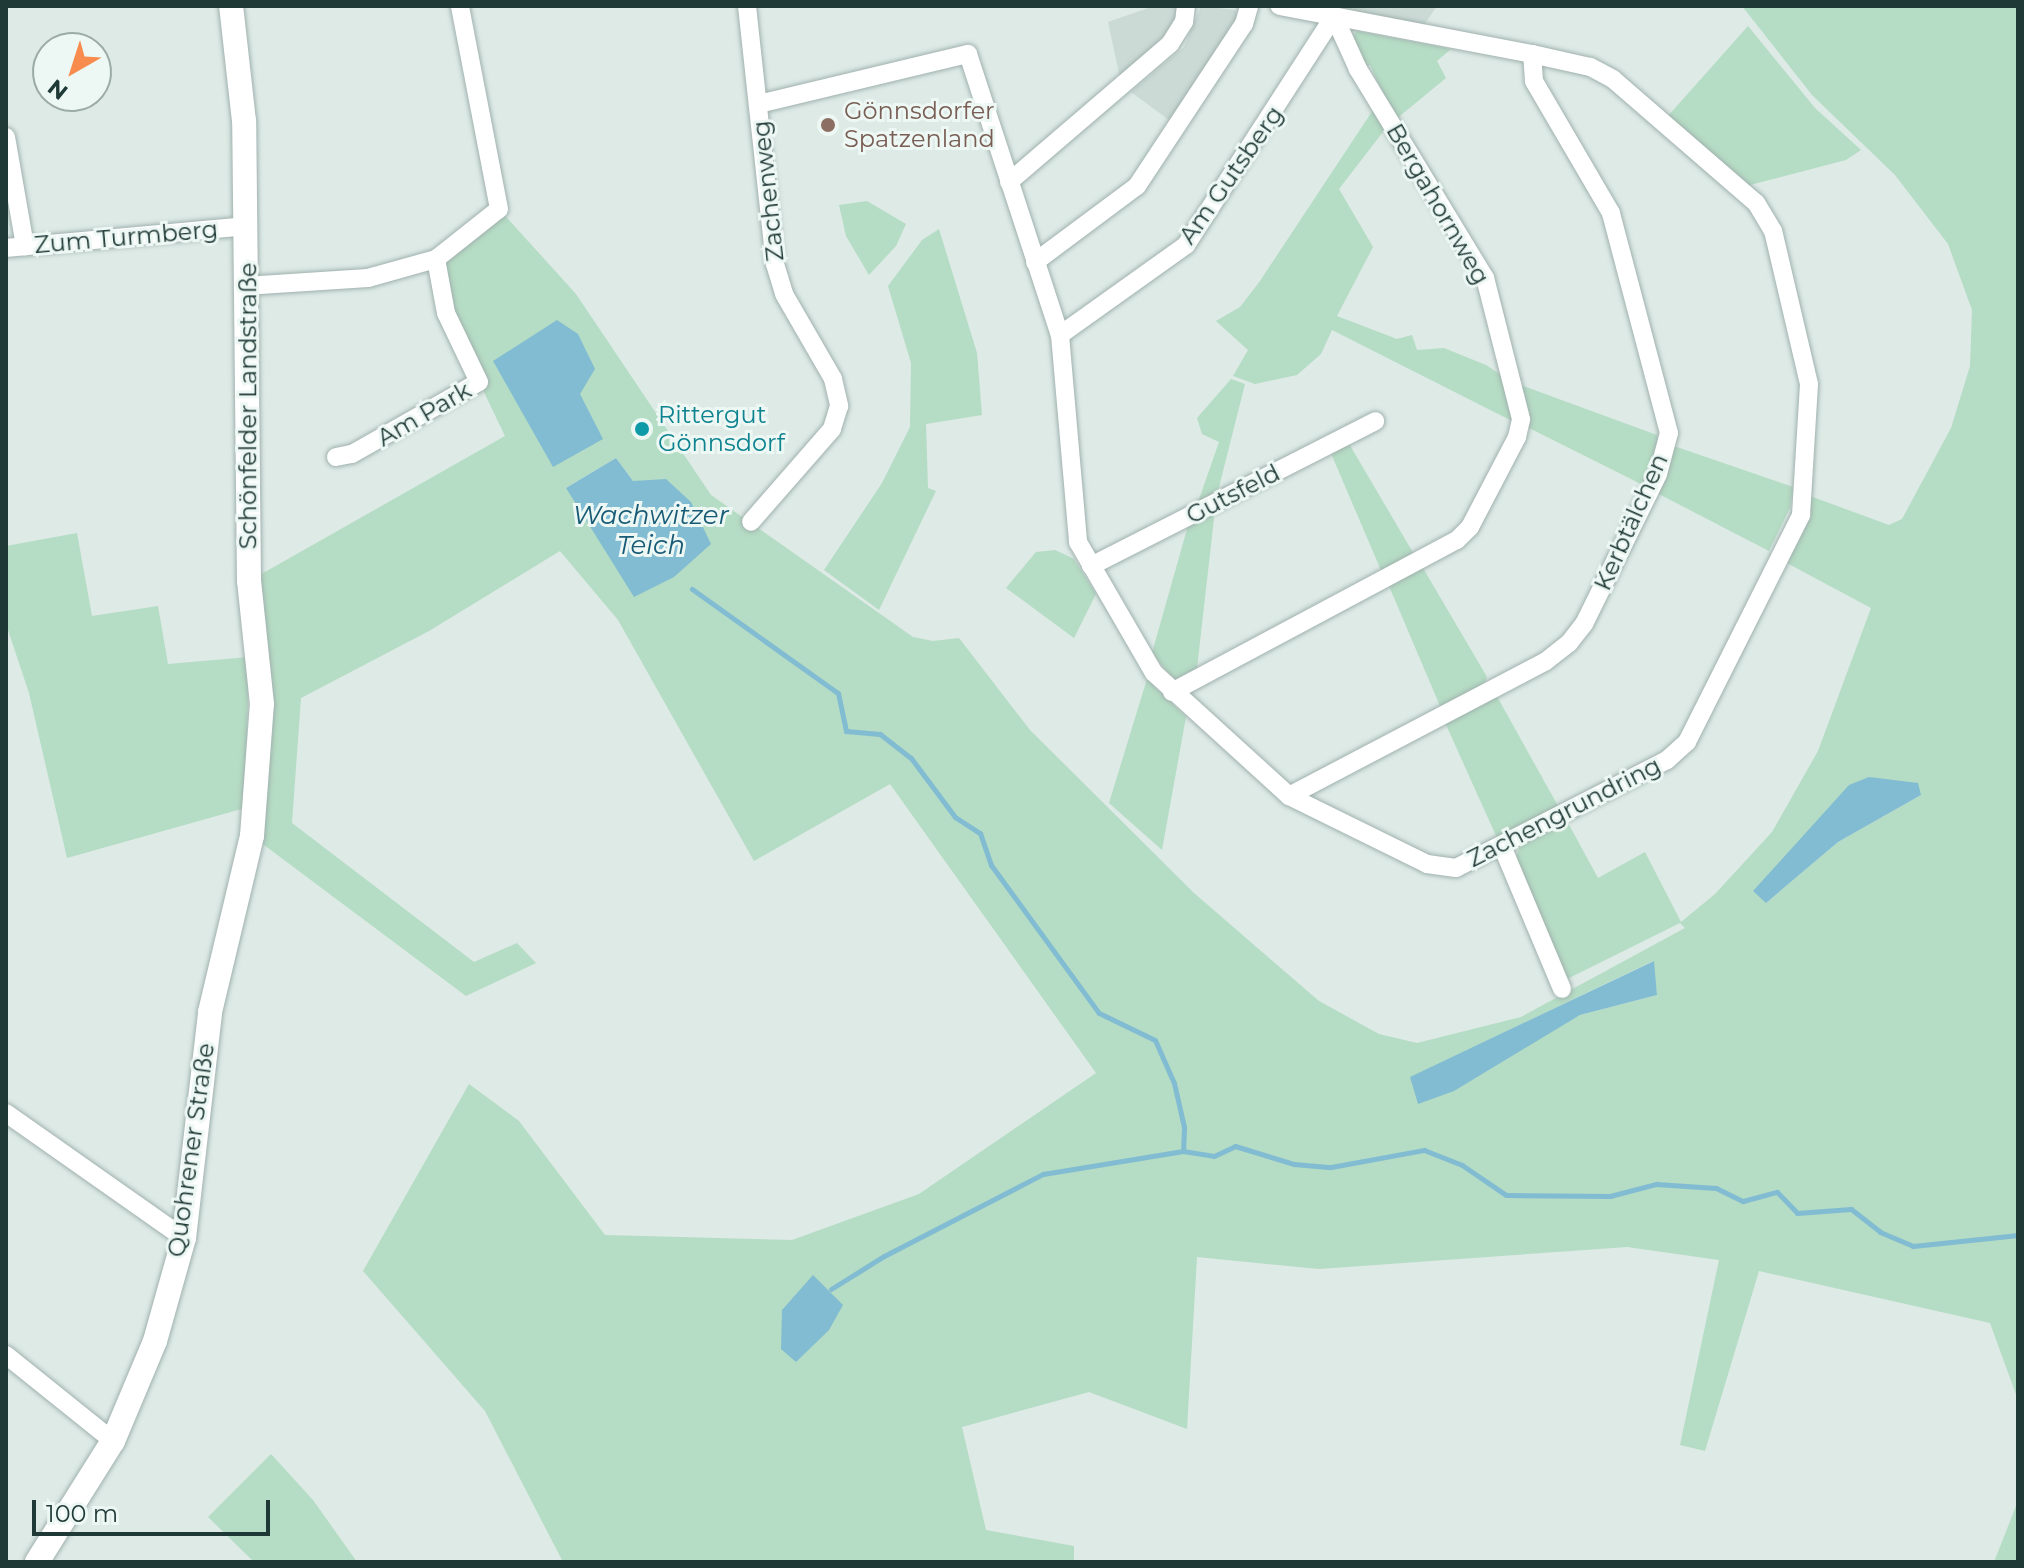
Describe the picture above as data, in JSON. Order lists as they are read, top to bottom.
{
  "streets": {
    "street": [
      "Am Gutsberg",
      "Zachenweg",
      "Bergahornweg",
      "Zum Turmberg",
      "Schönfelder Landstraße",
      "Am Park",
      "Gutsfeld",
      "Kerbtälchen",
      "Zachengrundring",
      "Quohrener Straße"
    ]
  },
  "crossings": [
    ["Am Gutsberg", "Bergahornweg"],
    ["Am Gutsberg", "Zachengrundring"],
    ["Zachenweg", "Zachengrundring"],
    ["Bergahornweg", "Zachengrundring"],
    ["Zum Turmberg", "Schönfelder Landstraße"],
    ["Schönfelder Landstraße", "Quohrener Straße"],
    ["Gutsfeld", "Zachengrundring"],
    ["Kerbtälchen", "Zachengrundring"]
  ],
  "water": ["Wachwitzer Teich"],
  "places": ["Gönnsdorfer Spatzenland", "Rittergut Gönnsdorf"],
  "scale_bar": "100 m",
  "north": "bottom left"
}
